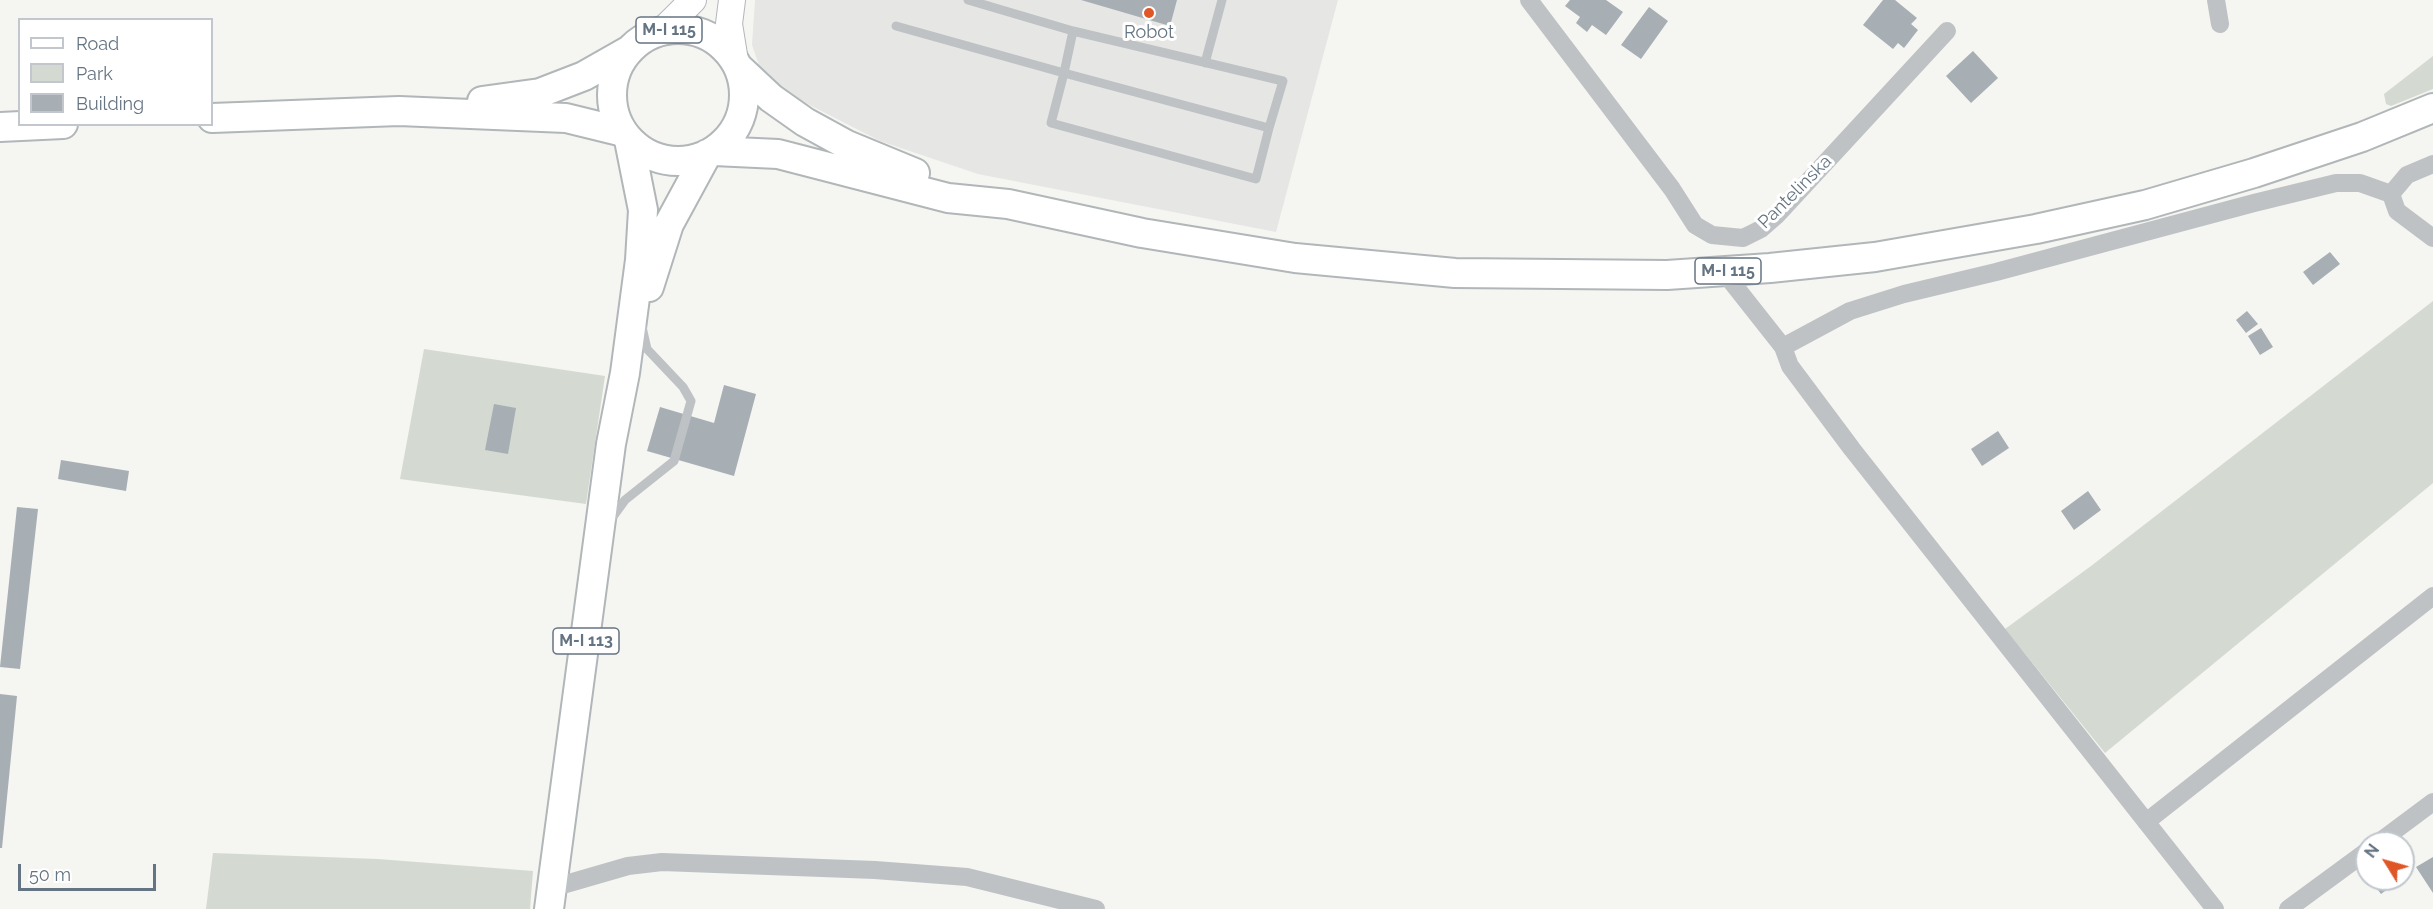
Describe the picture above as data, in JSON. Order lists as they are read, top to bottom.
{
  "streets": {
    "main road": ["M-I 115", "M-I 113"],
    "street": ["Pantelinska"]
  },
  "crossings": [
    ["M-I 115", "M-I 113"]
  ],
  "places": ["Robot"],
  "legend": ["Road", "Park", "Building"],
  "scale_bar": "50 m",
  "north": "top left"
}
